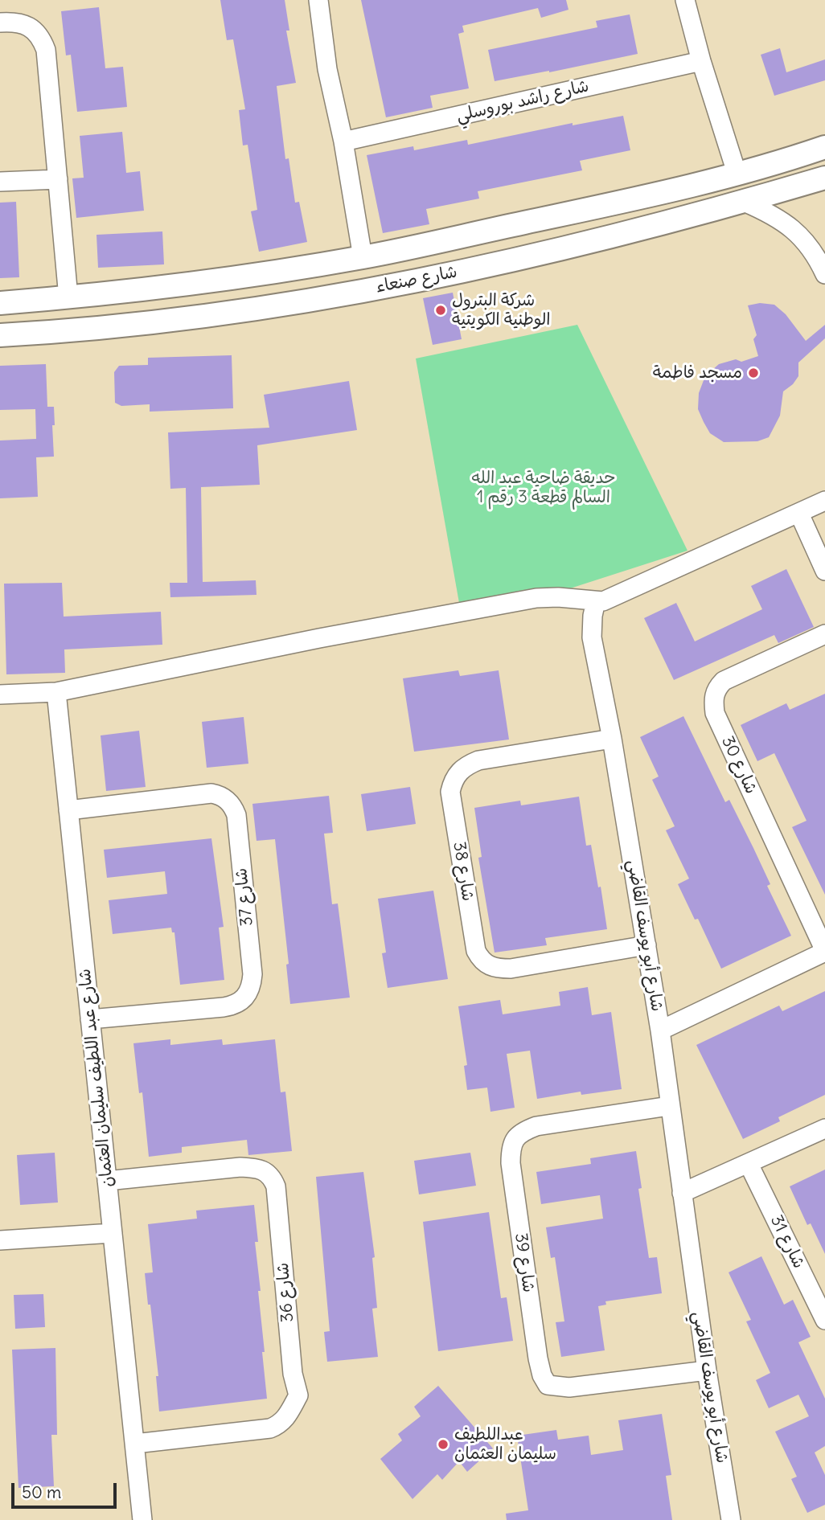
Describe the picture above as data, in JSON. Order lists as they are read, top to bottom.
{
  "streets": {
    "main road": ["شارع صنعاء"],
    "street": [
      "شارع راشد بوروسلي",
      "شارع 30",
      "شارع 38",
      "شارع 37",
      "شارع أبو يوسف القاضي",
      "شارع عبد اللطيف سليمان العثمان",
      "شارع 31",
      "شارع 39",
      "شارع 36"
    ]
  },
  "crossings": [
    ["شارع 30", "شارع أبو يوسف القاضي"],
    ["شارع 38", "شارع أبو يوسف القاضي"],
    ["شارع 37", "شارع عبد اللطيف سليمان العثمان"],
    ["شارع أبو يوسف القاضي", "شارع 39"],
    ["شارع عبد اللطيف سليمان العثمان", "شارع 36"]
  ],
  "parks": ["حديقة ضاحية عبد الله السالم قطعة 3 رقم 1"],
  "places": ["شركة البترول الوطنية الكويتية", "مسجد فاطمة", "عبداللطيف سليمان العثمان"],
  "scale_bar": "50 m"
}
